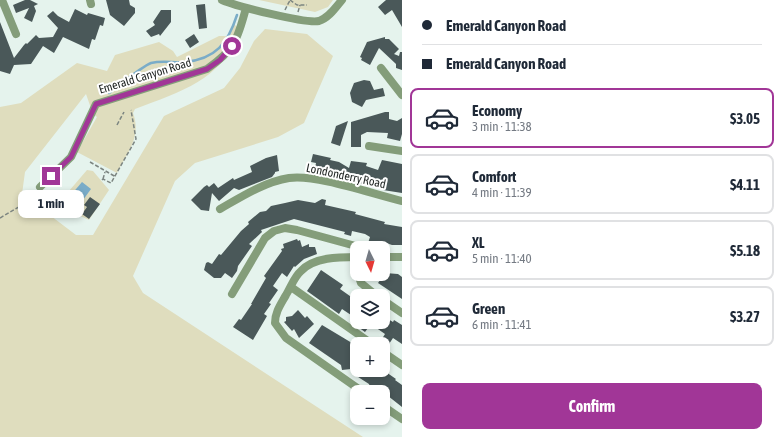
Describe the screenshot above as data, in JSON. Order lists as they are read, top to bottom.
{
  "streets": {
    "street": ["Emerald Canyon Road", "Londonderry Road"]
  },
  "north": "bottom",
  "page": {
    "banner": ["Emerald Canyon Road", "Emerald Canyon Road"],
    "list": [
      {
        "name": "Economy",
        "note": "3 min · 11:38",
        "value": "$3.05"
      },
      {
        "name": "Comfort",
        "note": "4 min · 11:39",
        "value": "$4.11"
      },
      {
        "name": "XL",
        "note": "5 min · 11:40",
        "value": "$5.18"
      },
      {
        "name": "Green",
        "note": "6 min · 11:41",
        "value": "$3.27"
      }
    ],
    "bubble": "1 min",
    "map_buttons": ["+", "−"],
    "buttons": "Confirm"
  }
}
